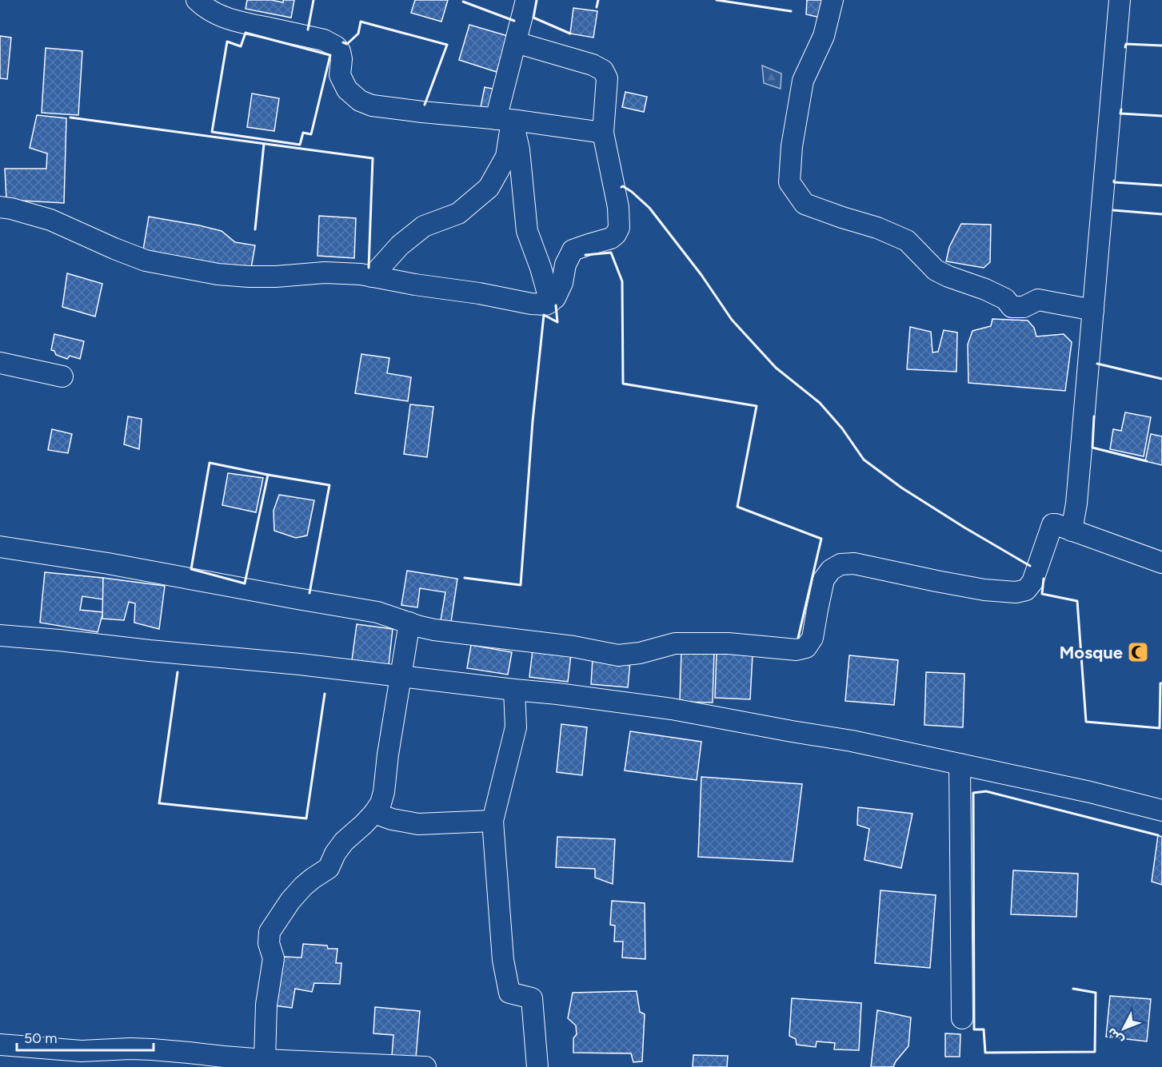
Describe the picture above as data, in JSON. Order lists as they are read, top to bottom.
{
  "places": {
    "mosque": ["Mosque"]
  },
  "scale_bar": "50 m",
  "north": "bottom left"
}
